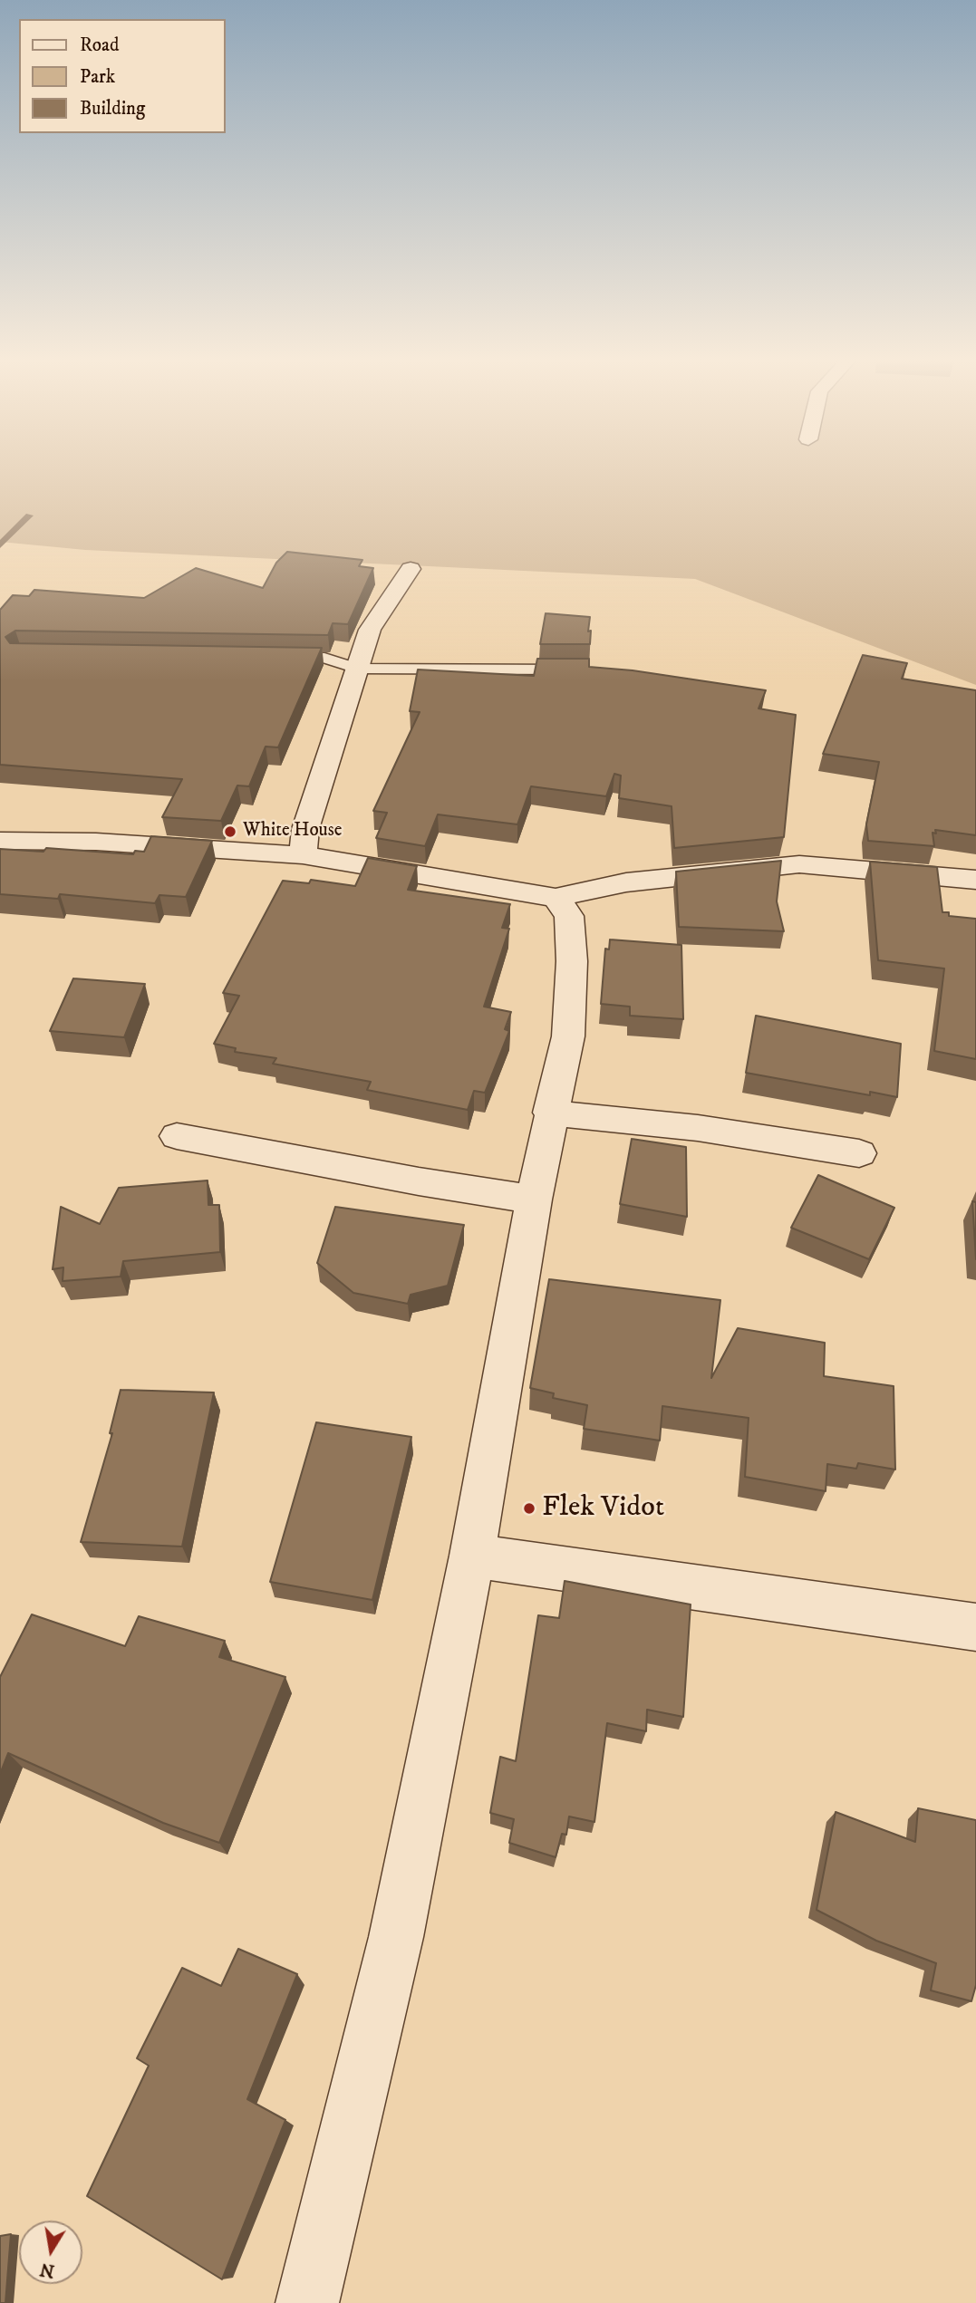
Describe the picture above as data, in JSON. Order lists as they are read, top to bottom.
{
  "places": ["White House", "Flek Vidot"],
  "legend": ["Road", "Park", "Building"],
  "north": "bottom"
}
